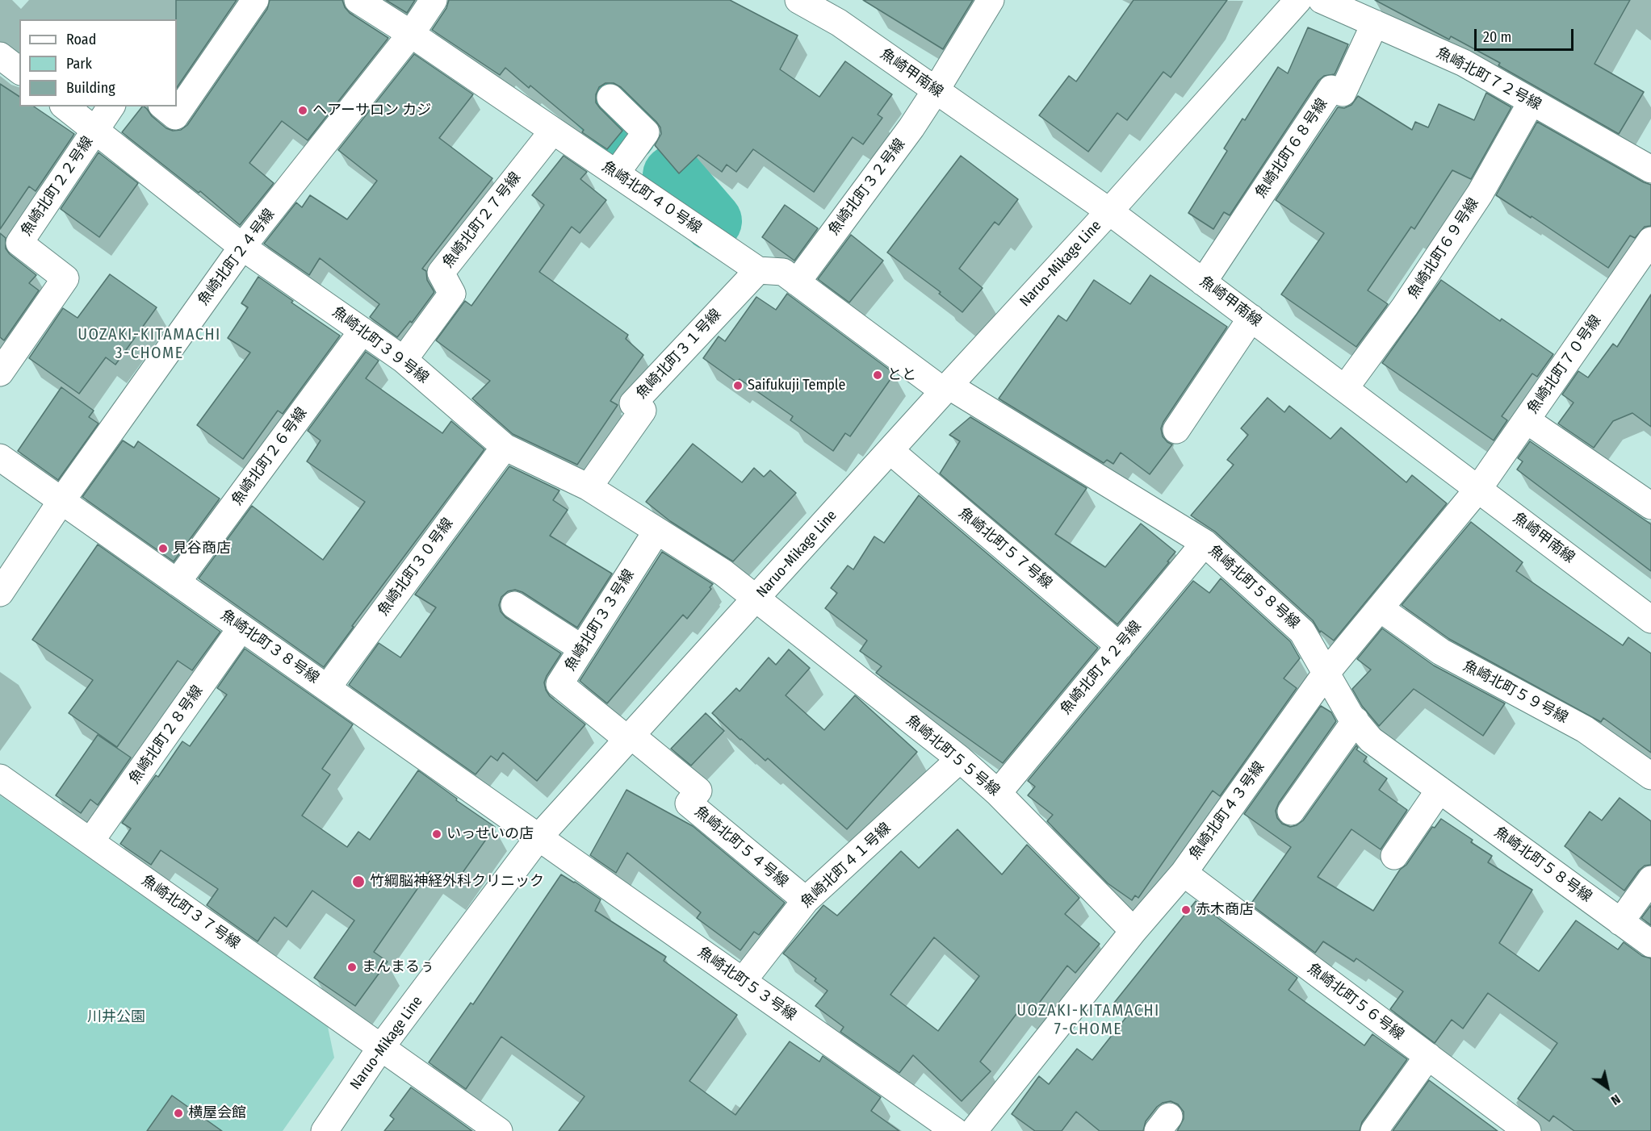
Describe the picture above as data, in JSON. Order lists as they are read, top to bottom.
{
  "streets": {
    "street": [
      "魚崎甲南線",
      "魚崎北町７２号線",
      "魚崎北町６８号線",
      "魚崎北町２２号線",
      "魚崎北町３２号線",
      "魚崎北町４０号線",
      "魚崎北町２７号線",
      "魚崎北町６９号線",
      "魚崎北町２４号線",
      "Naruo-Mikage Line",
      "魚崎北町３９号線",
      "魚崎北町３１号線",
      "魚崎北町７０号線",
      "魚崎北町２６号線",
      "魚崎北町５７号線",
      "魚崎北町３０号線",
      "魚崎北町５８号線",
      "魚崎北町３３号線",
      "魚崎北町３８号線",
      "魚崎北町４２号線",
      "魚崎北町５９号線",
      "魚崎北町２８号線",
      "魚崎北町５５号線",
      "魚崎北町４３号線",
      "魚崎北町５４号線",
      "魚崎北町４１号線",
      "魚崎北町３７号線",
      "魚崎北町５３号線",
      "魚崎北町５６号線"
    ]
  },
  "crossings": [
    ["魚崎甲南線", "魚崎北町６８号線"],
    ["魚崎甲南線", "魚崎北町３２号線"],
    ["魚崎甲南線", "魚崎北町６９号線"],
    ["魚崎甲南線", "Naruo-Mikage Line"],
    ["魚崎甲南線", "魚崎北町７０号線"],
    ["魚崎甲南線", "魚崎北町４３号線"],
    ["魚崎北町７２号線", "魚崎北町６８号線"],
    ["魚崎北町７２号線", "魚崎北町６９号線"],
    ["魚崎北町２２号線", "魚崎北町３９号線"],
    ["魚崎北町４０号線", "魚崎北町２７号線"],
    ["魚崎北町４０号線", "魚崎北町２４号線"],
    ["魚崎北町４０号線", "魚崎北町３１号線"],
    ["魚崎北町２７号線", "魚崎北町３９号線"],
    ["魚崎北町２４号線", "魚崎北町３９号線"],
    ["魚崎北町２４号線", "魚崎北町３８号線"],
    ["Naruo-Mikage Line", "魚崎北町３９号線"],
    ["Naruo-Mikage Line", "魚崎北町５７号線"],
    ["Naruo-Mikage Line", "魚崎北町５８号線"],
    ["Naruo-Mikage Line", "魚崎北町３３号線"],
    ["Naruo-Mikage Line", "魚崎北町３８号線"],
    ["Naruo-Mikage Line", "魚崎北町５５号線"],
    ["Naruo-Mikage Line", "魚崎北町５４号線"],
    ["Naruo-Mikage Line", "魚崎北町３７号線"],
    ["Naruo-Mikage Line", "魚崎北町５３号線"],
    ["魚崎北町３９号線", "魚崎北町３１号線"],
    ["魚崎北町３９号線", "魚崎北町２６号線"],
    ["魚崎北町３９号線", "魚崎北町３０号線"],
    ["魚崎北町３９号線", "魚崎北町３３号線"],
    ["魚崎北町３９号線", "魚崎北町５５号線"],
    ["魚崎北町７０号線", "魚崎北町４３号線"],
    ["魚崎北町２６号線", "魚崎北町３８号線"],
    ["魚崎北町５７号線", "魚崎北町４２号線"],
    ["魚崎北町３０号線", "魚崎北町３８号線"],
    ["魚崎北町５８号線", "魚崎北町４２号線"],
    ["魚崎北町５８号線", "魚崎北町４３号線"],
    ["魚崎北町３３号線", "魚崎北町５４号線"],
    ["魚崎北町３８号線", "魚崎北町２８号線"],
    ["魚崎北町３８号線", "魚崎北町５３号線"],
    ["魚崎北町４２号線", "魚崎北町５５号線"],
    ["魚崎北町５９号線", "魚崎北町４３号線"],
    ["魚崎北町２８号線", "魚崎北町３７号線"],
    ["魚崎北町５５号線", "魚崎北町４３号線"],
    ["魚崎北町５５号線", "魚崎北町４１号線"],
    ["魚崎北町４３号線", "魚崎北町５６号線"],
    ["魚崎北町５４号線", "魚崎北町４１号線"],
    ["魚崎北町４１号線", "魚崎北町５３号線"]
  ],
  "districts": ["UOZAKI-KITAMACHI 3-CHOME", "UOZAKI-KITAMACHI 7-CHOME"],
  "parks": ["川井公園"],
  "places": [
    "ヘアーサロン カジ",
    "とと",
    "Saifukuji Temple",
    "見谷商店",
    "いっせいの店",
    "竹綱脳神経外科クリニック",
    "赤木商店",
    "まんまるぅ",
    "横屋会館"
  ],
  "legend": ["Road", "Park", "Building"],
  "scale_bar": "20 m",
  "north": "bottom right"
}
